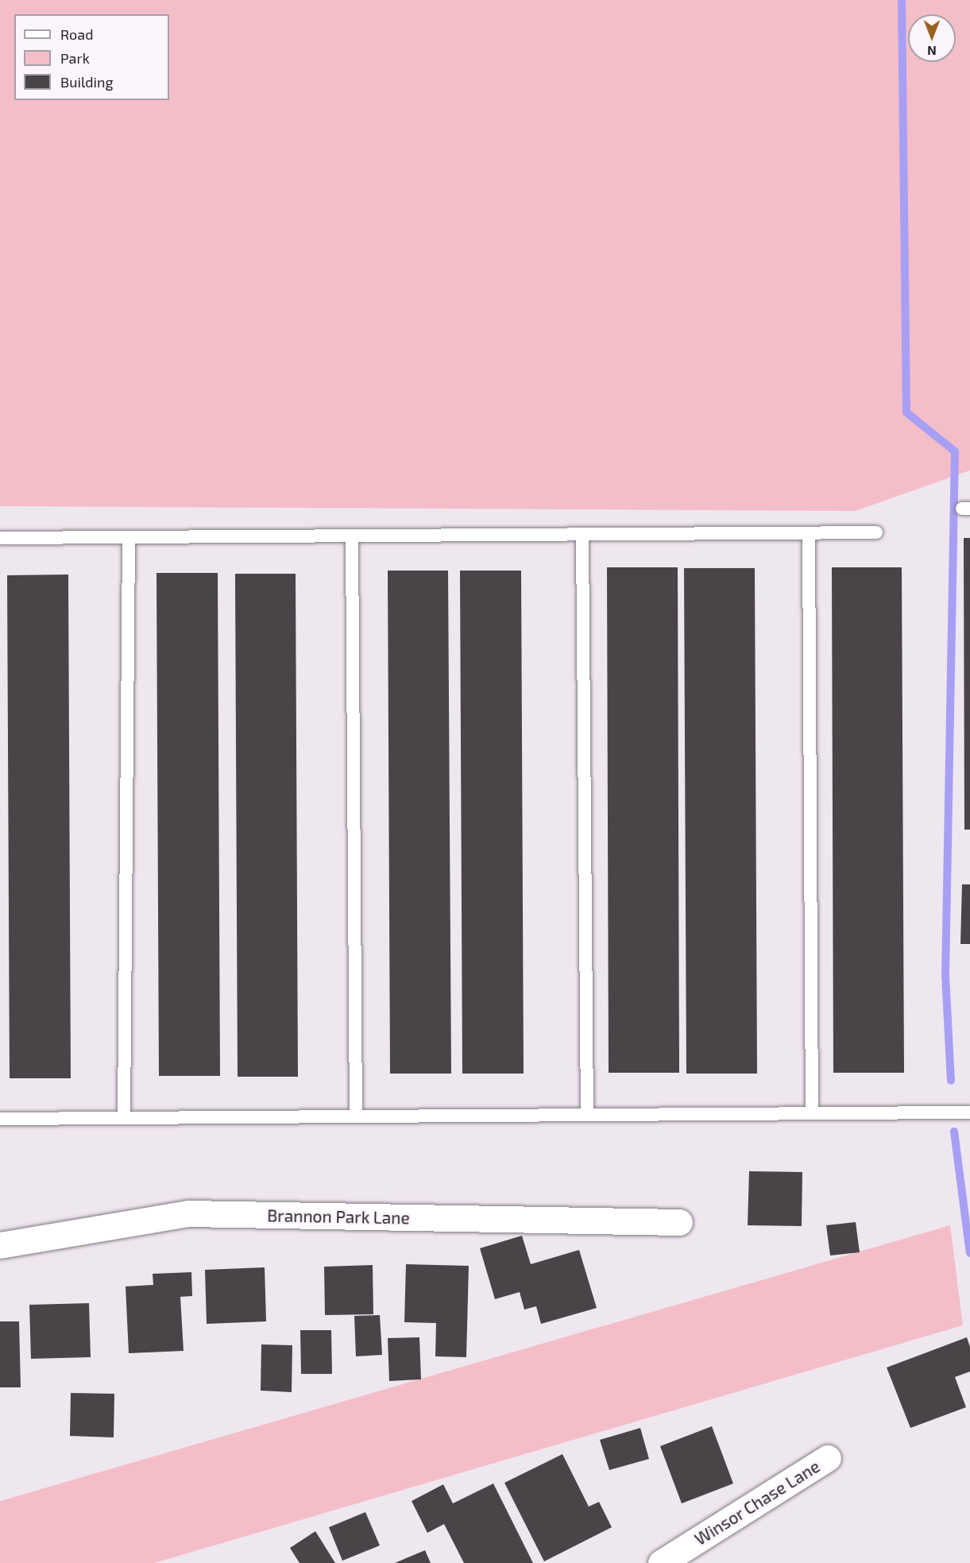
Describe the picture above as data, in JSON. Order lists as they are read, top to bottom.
{
  "streets": {
    "street": ["Brannon Park Lane", "Winsor Chase Lane"]
  },
  "legend": ["Road", "Park", "Building"],
  "north": "bottom"
}
